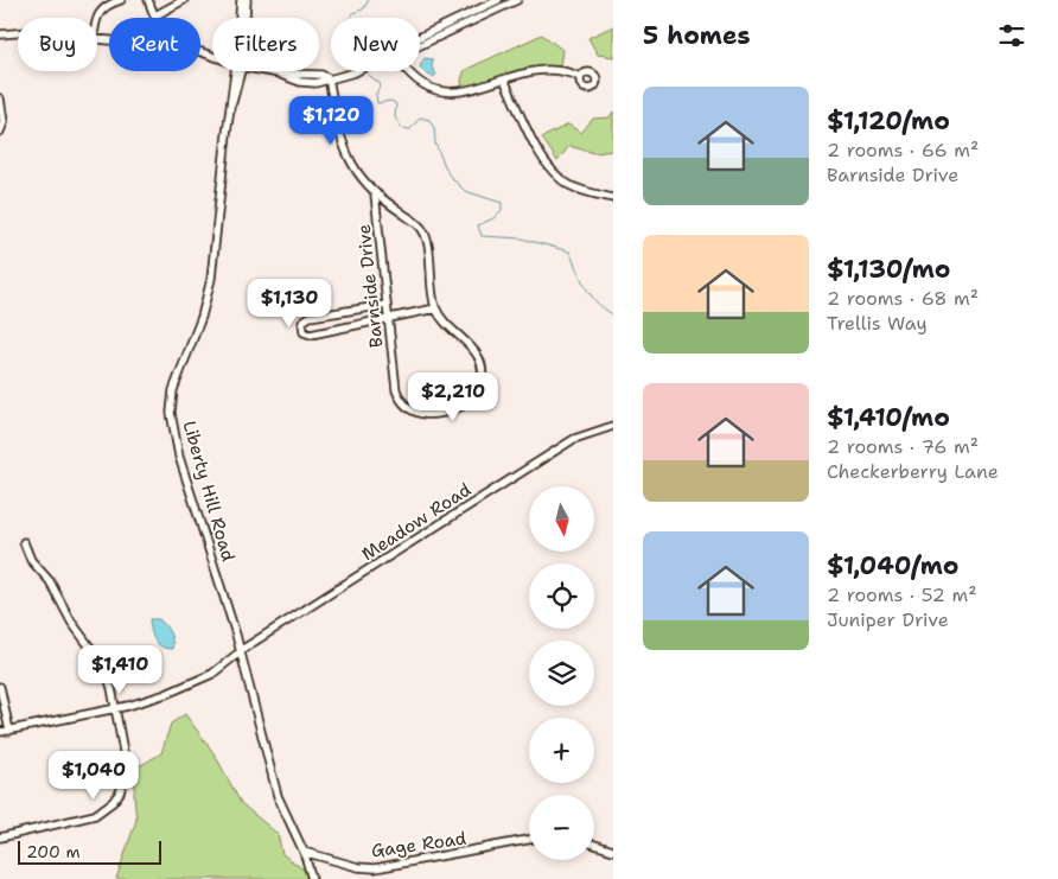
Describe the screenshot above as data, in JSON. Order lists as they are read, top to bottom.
{
  "streets": {
    "street": [
      "Barnside Drive",
      "Liberty Hill Road",
      "Meadow Road",
      "Gage Road"
    ]
  },
  "crossings": [
    ["Liberty Hill Road", "Meadow Road"],
    ["Liberty Hill Road", "Gage Road"]
  ],
  "scale_bar": "200 m",
  "north": "bottom",
  "page": {
    "heading": "5 homes",
    "chip": [
      "Buy",
      "Rent",
      "Filters",
      "New"
    ],
    "list": [
      {
        "name": "$1,120/mo",
        "note": "2 rooms · 66 m² · Barnside Drive"
      },
      {
        "name": "$1,130/mo",
        "note": "2 rooms · 68 m² · Trellis Way"
      },
      {
        "name": "$1,410/mo",
        "note": "2 rooms · 76 m² · Checkerberry Lane"
      },
      {
        "name": "$1,040/mo",
        "note": "2 rooms · 52 m² · Juniper Drive"
      }
    ],
    "price": [
      "$1,120",
      "$1,130",
      "$2,210",
      "$1,410",
      "$1,040"
    ],
    "map_buttons": ["+", "−"],
    "scale": "200 m"
  }
}
